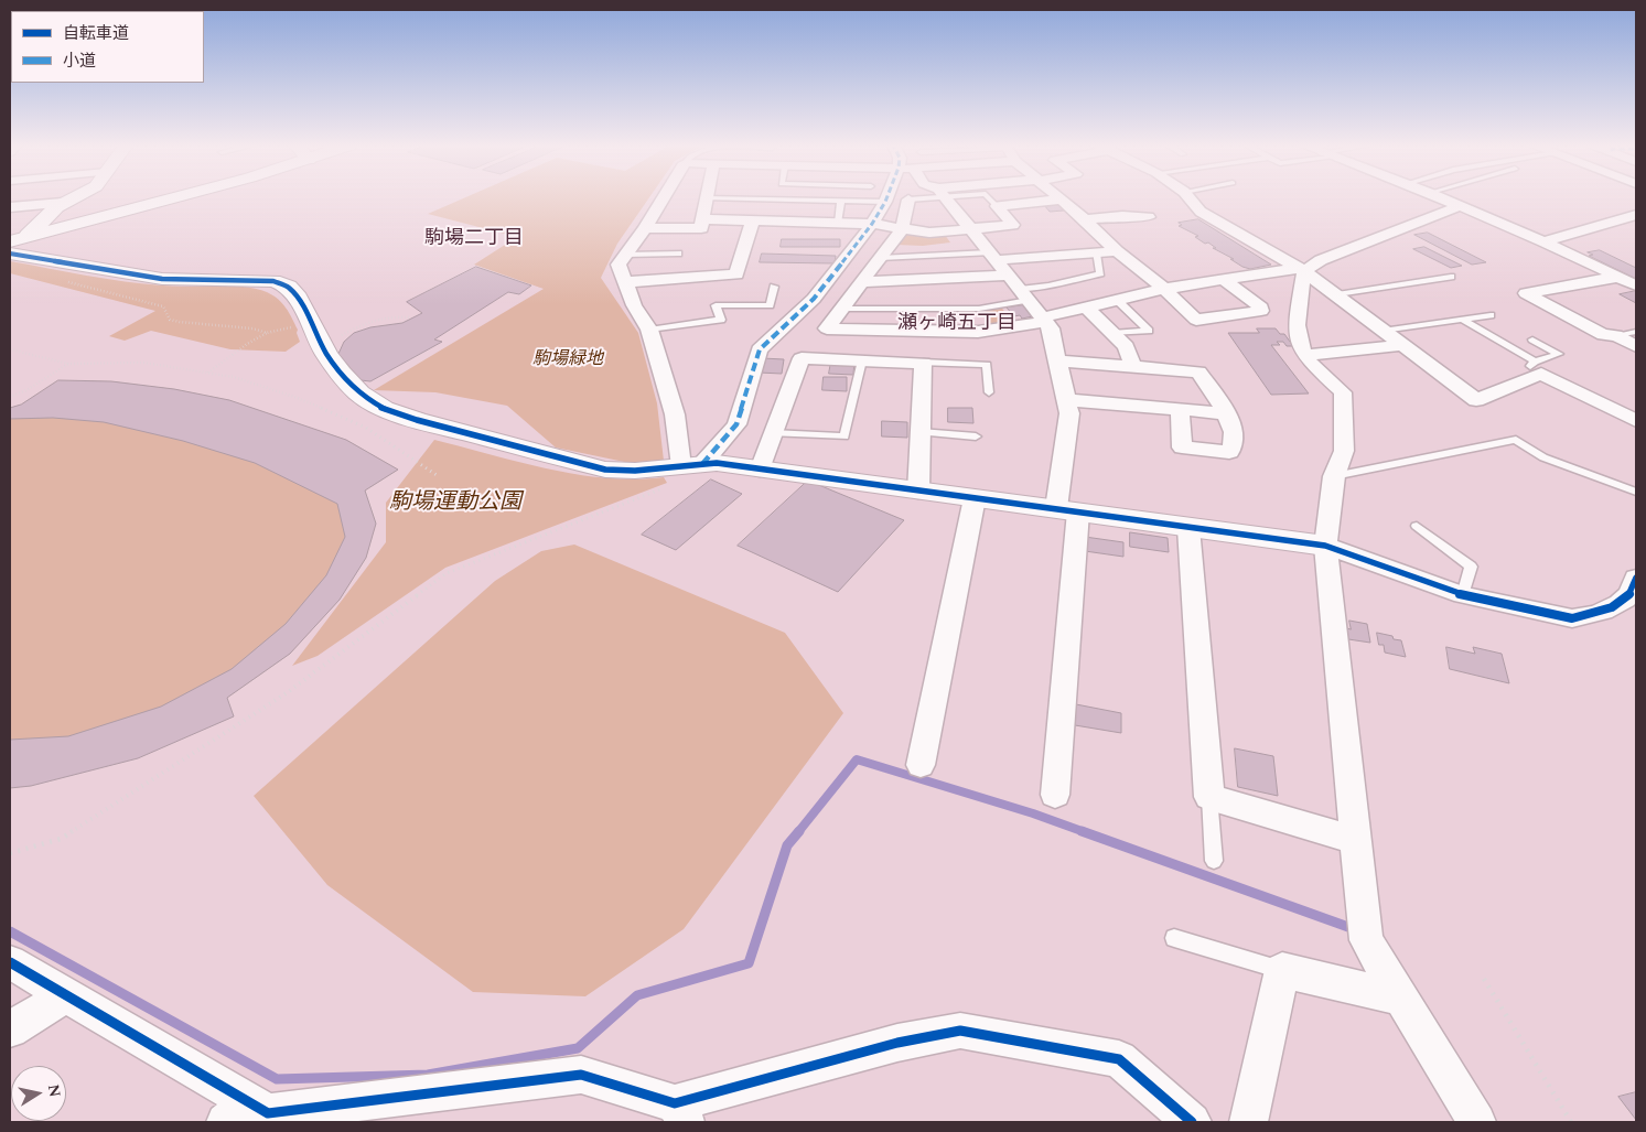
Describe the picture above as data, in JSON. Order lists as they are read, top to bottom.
{
  "districts": ["駒場二丁目", "瀬ヶ崎五丁目"],
  "parks": ["駒場緑地", "駒場運動公園"],
  "legend": ["自転車道", "小道"],
  "north": "right"
}
